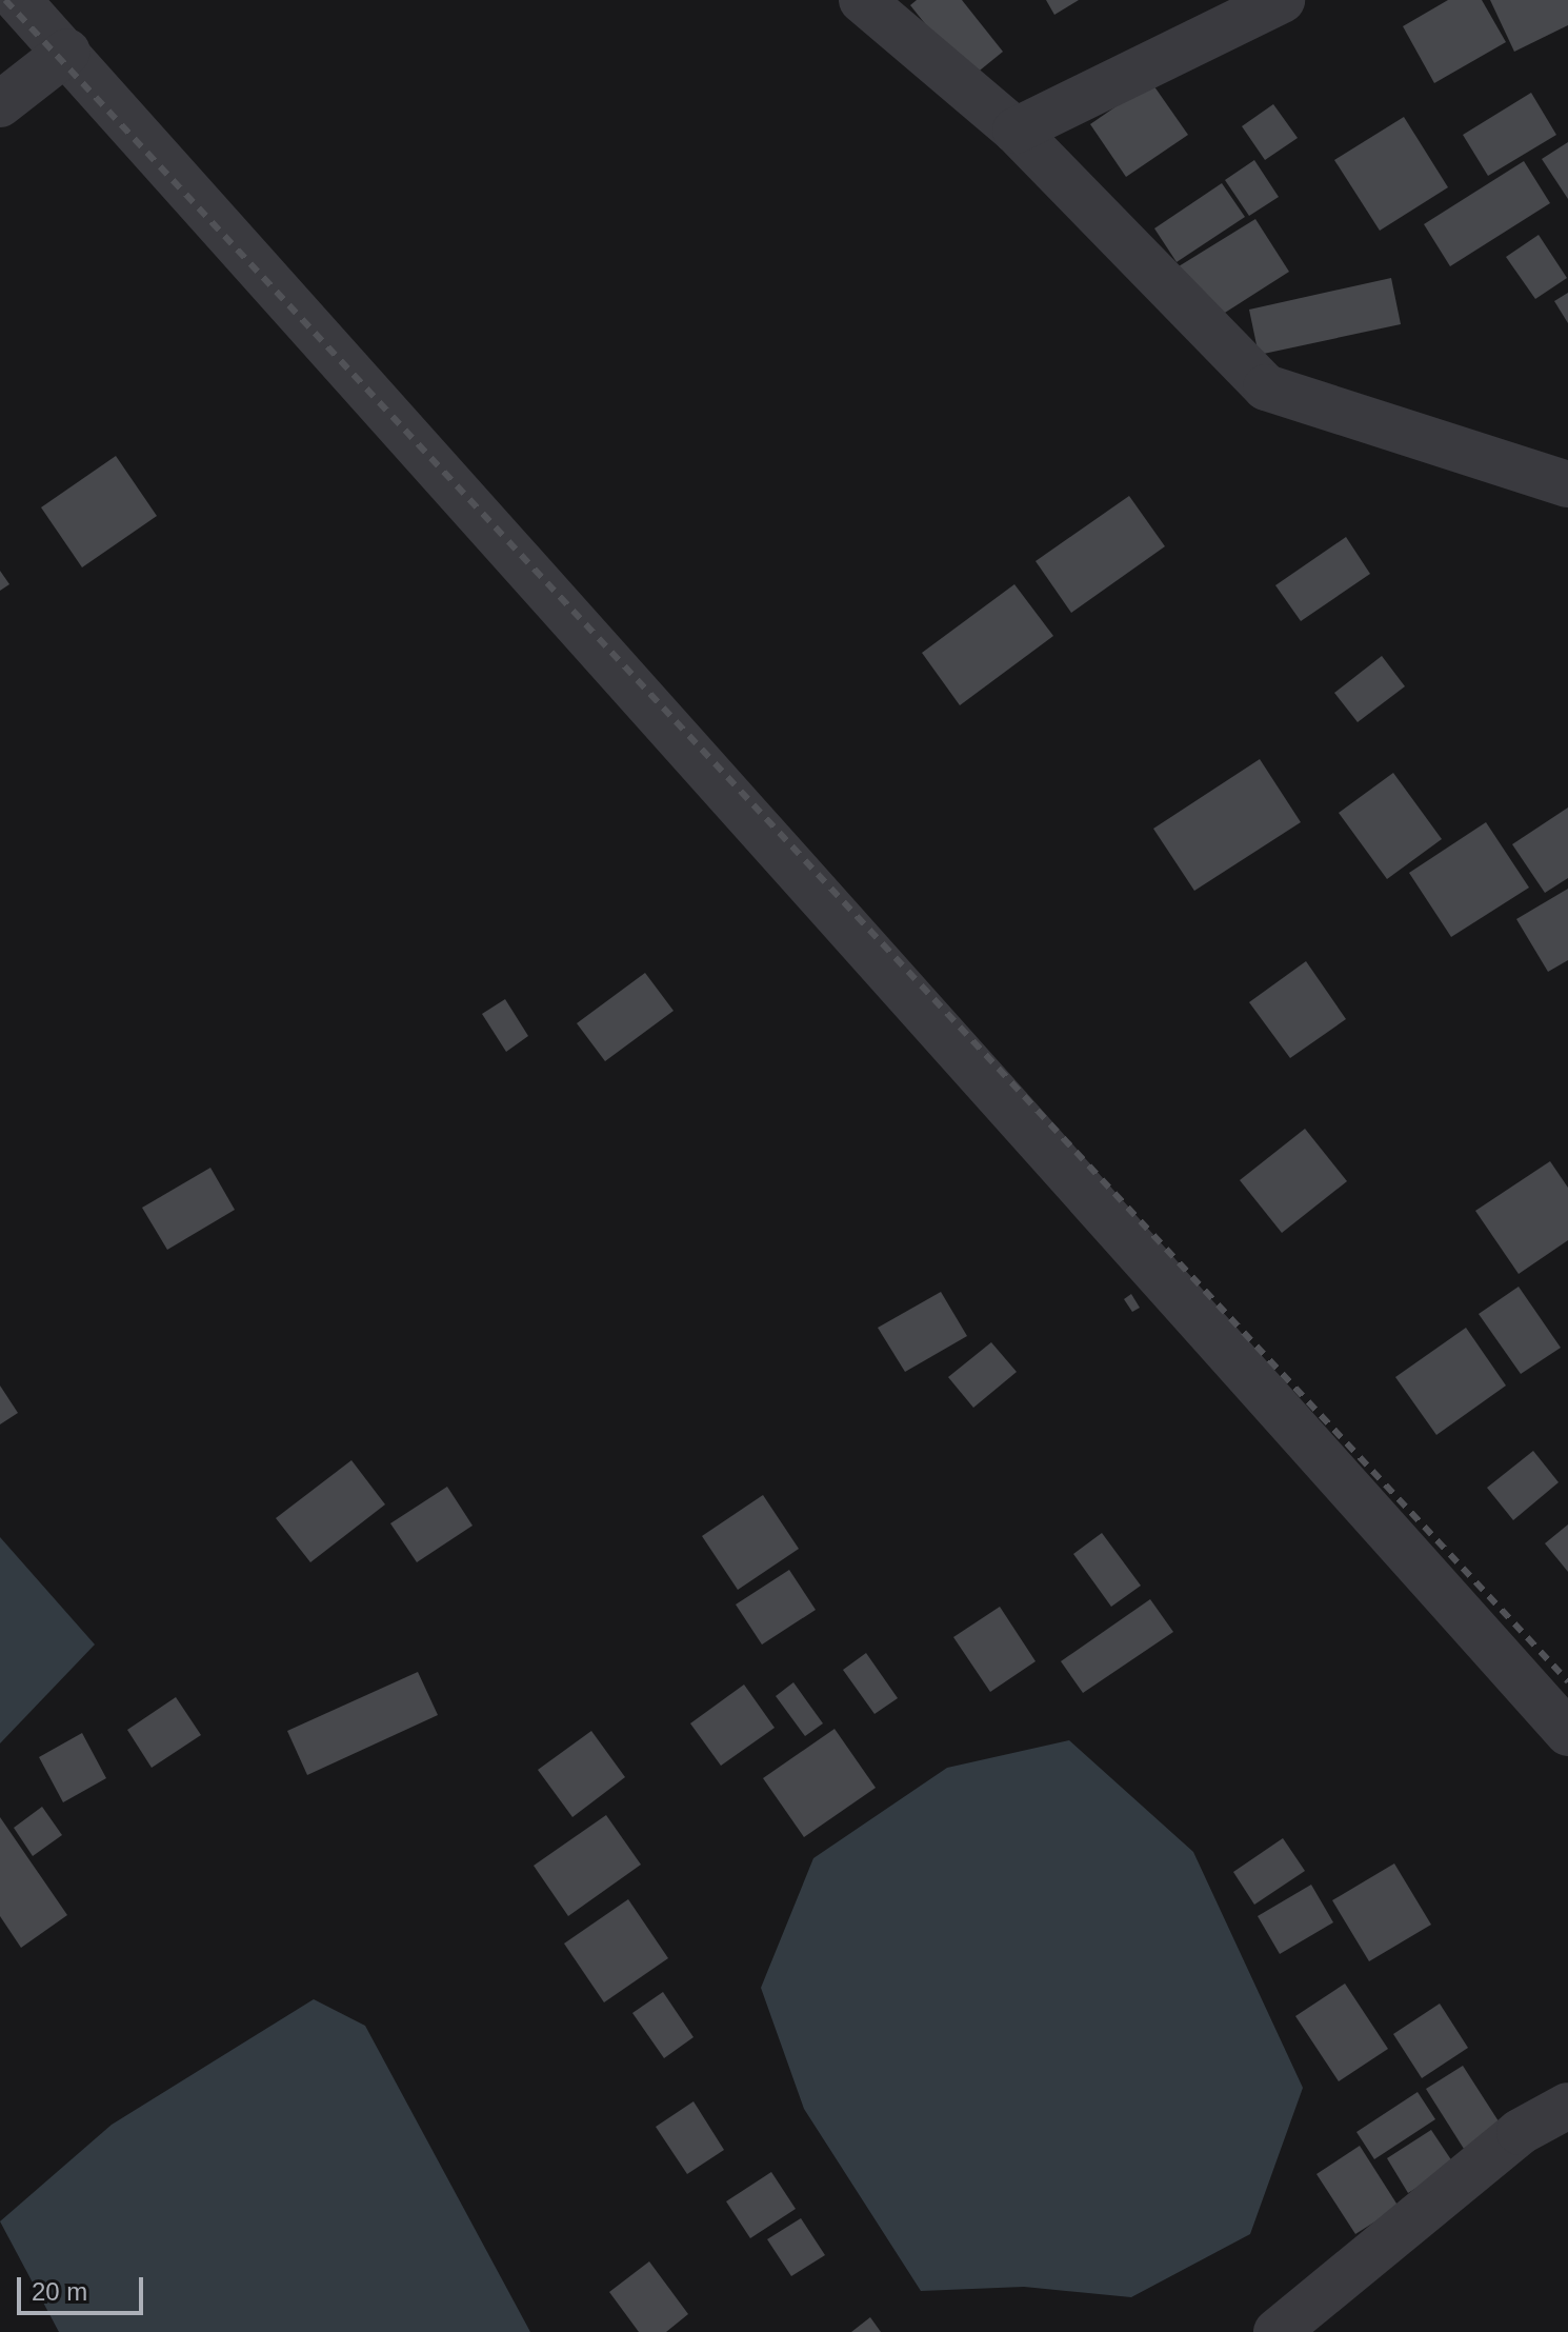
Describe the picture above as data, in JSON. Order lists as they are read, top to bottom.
{
  "scale_bar": "20 m"
}
